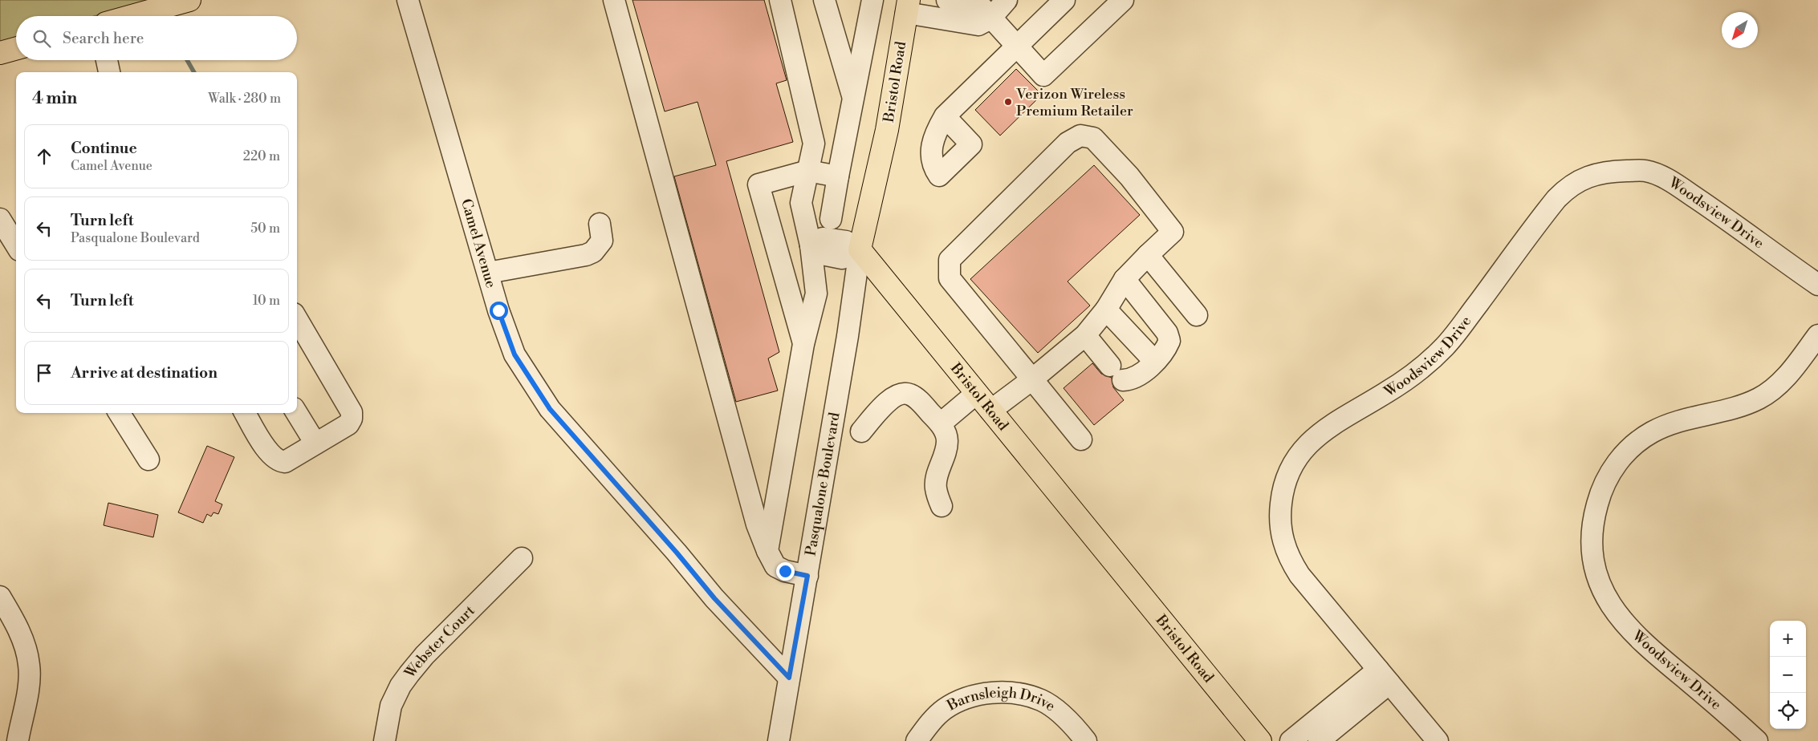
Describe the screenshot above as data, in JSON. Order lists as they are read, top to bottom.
{
  "streets": {
    "main road": ["Bristol Road"],
    "street": [
      "Woodsview Drive",
      "Camel Avenue",
      "Pasqualone Boulevard",
      "Webster Court",
      "Barnsleigh Drive"
    ]
  },
  "crossings": [
    ["Bristol Road", "Pasqualone Boulevard"],
    ["Camel Avenue", "Pasqualone Boulevard"]
  ],
  "places": ["Verizon Wireless Premium Retailer"],
  "north": "bottom left",
  "page": {
    "search": "Search here",
    "heading": ["4 min", "Walk · 280 m"],
    "list": [
      ["Continue", "Camel Avenue", "220 m"],
      ["Turn left", "Pasqualone Boulevard", "50 m"],
      ["Turn left", "10 m"],
      "Arrive at destination"
    ],
    "map_buttons": ["+", "−"]
  }
}
